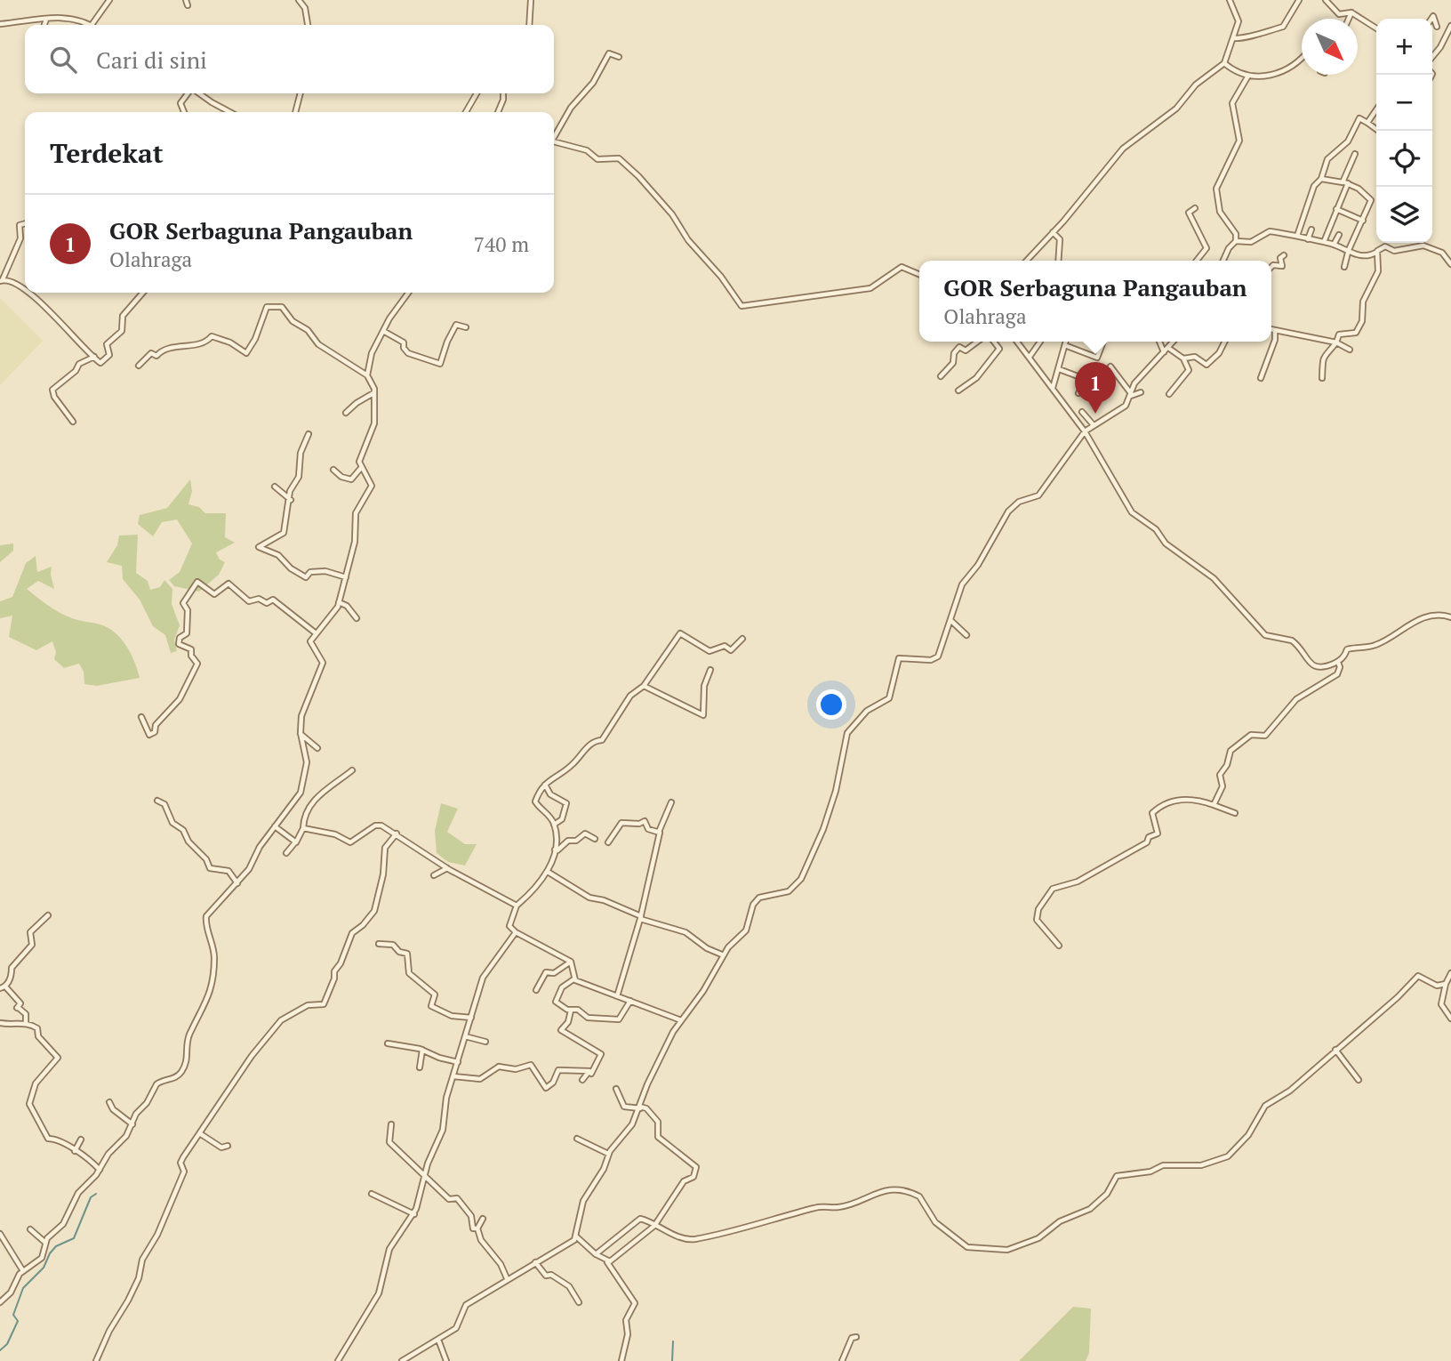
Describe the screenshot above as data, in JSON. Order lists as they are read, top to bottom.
{
  "north": "bottom right",
  "page": {
    "map_buttons": ["+", "−"],
    "search": "Cari di sini",
    "heading": "Terdekat",
    "list": [
      {
        "mark": "1",
        "name": "GOR Serbaguna Pangauban",
        "note": "Olahraga",
        "value": "740 m"
      }
    ],
    "popup": ["GOR Serbaguna Pangauban", "Olahraga"],
    "pins": "1"
  }
}
